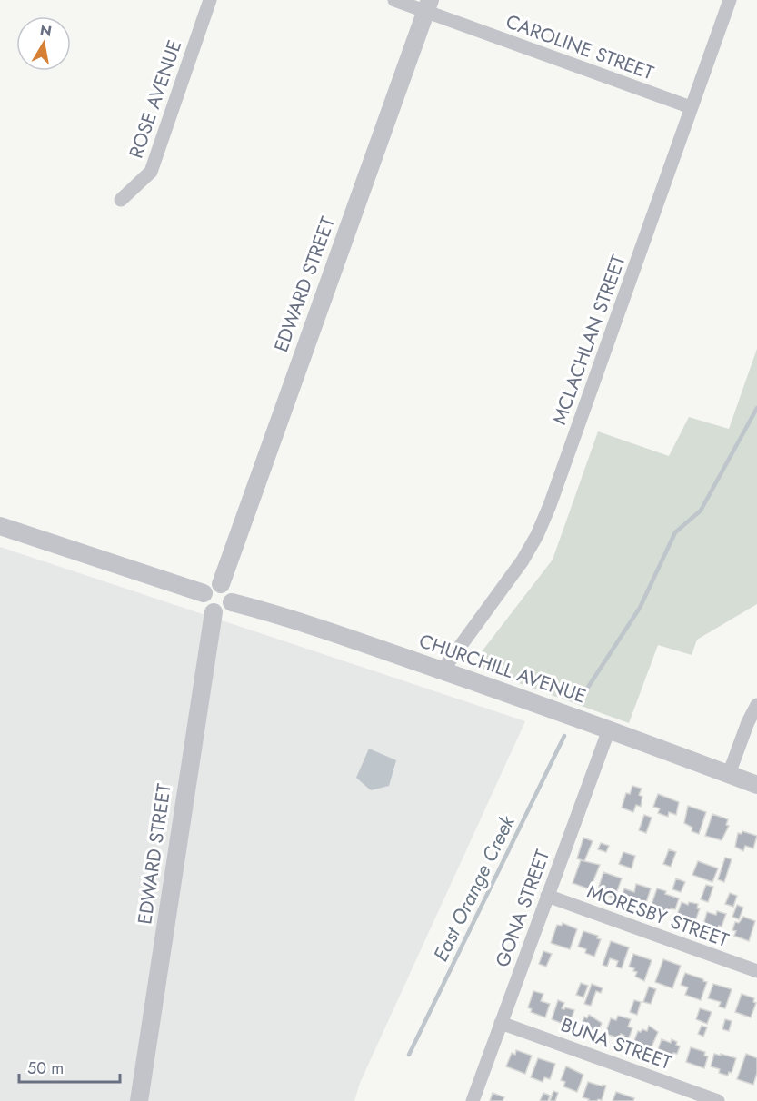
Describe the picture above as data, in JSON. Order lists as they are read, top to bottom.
{
  "streets": {
    "street": [
      "CAROLINE STREET",
      "ROSE AVENUE",
      "EDWARD STREET",
      "MCLACHLAN STREET",
      "CHURCHILL AVENUE",
      "GONA STREET",
      "MORESBY STREET",
      "BUNA STREET"
    ]
  },
  "crossings": [
    ["CAROLINE STREET", "EDWARD STREET"],
    ["CAROLINE STREET", "MCLACHLAN STREET"],
    ["EDWARD STREET", "CHURCHILL AVENUE"],
    ["MCLACHLAN STREET", "CHURCHILL AVENUE"],
    ["CHURCHILL AVENUE", "GONA STREET"],
    ["GONA STREET", "MORESBY STREET"],
    ["GONA STREET", "BUNA STREET"]
  ],
  "water": ["East Orange Creek"],
  "scale_bar": "50 m",
  "north": "top"
}
